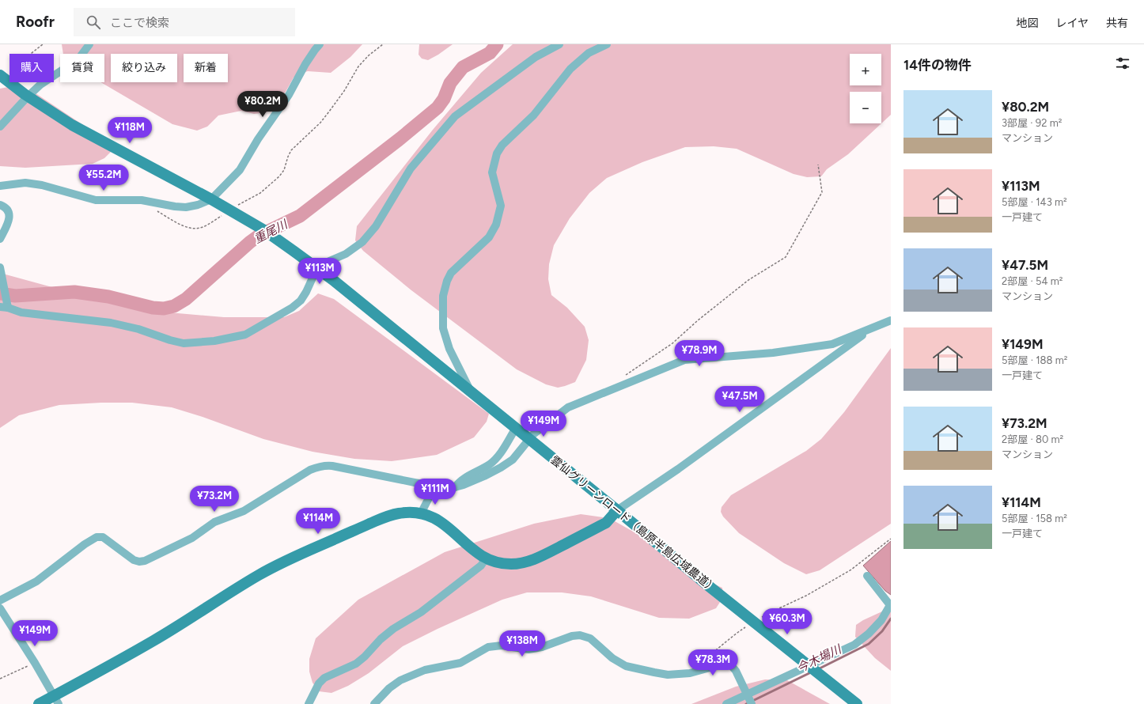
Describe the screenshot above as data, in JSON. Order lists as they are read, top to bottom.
{
  "streets": {
    "street": ["雲仙グリーンロード（島原半島広域農道）"]
  },
  "water": ["重尾川", "今木場川"],
  "page": {
    "header": "Roofr",
    "search": "ここで検索",
    "nav": ["地図", "レイヤ", "共有"],
    "heading": "14件の物件",
    "map_buttons": ["+", "−"],
    "chip": [
      "購入",
      "賃貸",
      "絞り込み",
      "新着"
    ],
    "list": [
      {
        "name": "¥80.2M",
        "note": "3部屋 · 92 m² · マンション"
      },
      {
        "name": "¥113M",
        "note": "5部屋 · 143 m² · 一戸建て"
      },
      {
        "name": "¥47.5M",
        "note": "2部屋 · 54 m² · マンション"
      },
      {
        "name": "¥149M",
        "note": "5部屋 · 188 m² · 一戸建て"
      },
      {
        "name": "¥73.2M",
        "note": "2部屋 · 80 m² · マンション"
      },
      {
        "name": "¥114M",
        "note": "5部屋 · 158 m² · 一戸建て"
      }
    ],
    "price": [
      "¥80.2M",
      "¥118M",
      "¥55.2M",
      "¥113M",
      "¥78.9M",
      "¥47.5M",
      "¥149M",
      "¥111M",
      "¥73.2M",
      "¥114M",
      "¥60.3M",
      "¥149M",
      "¥138M",
      "¥78.3M"
    ]
  }
}
